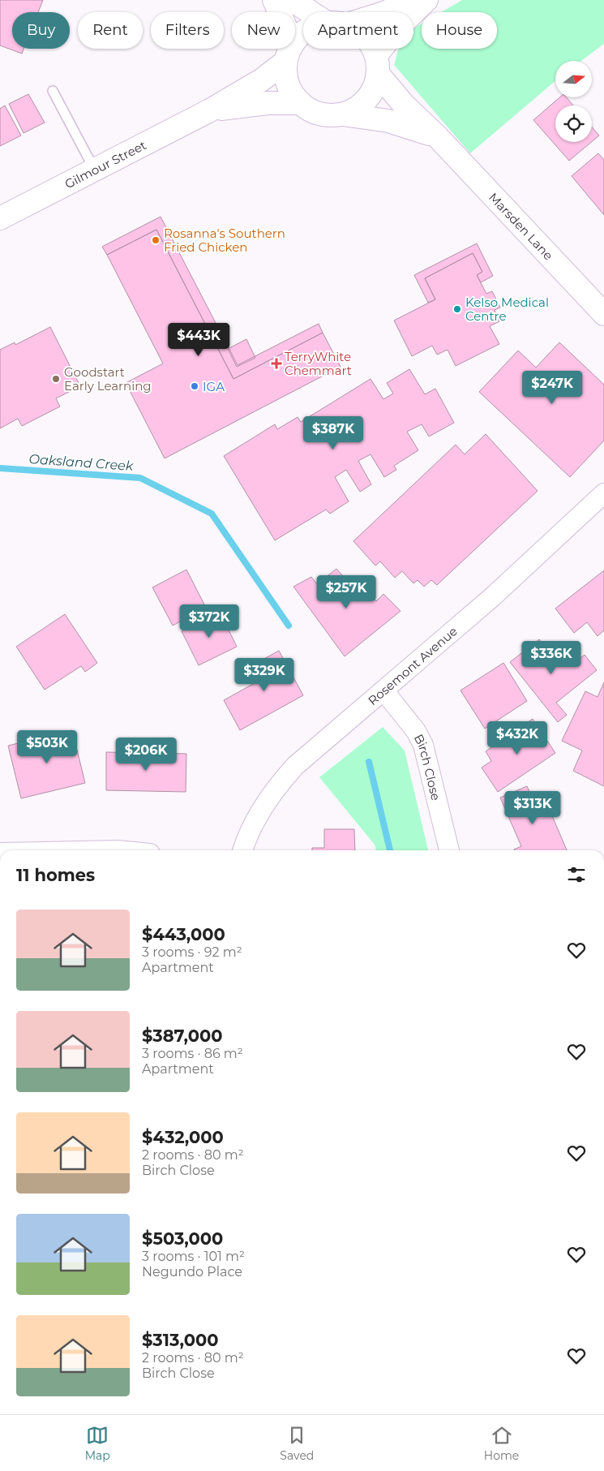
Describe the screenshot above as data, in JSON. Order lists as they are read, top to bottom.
{
  "streets": {
    "main road": ["Gilmour Street", "Marsden Lane"],
    "street": ["Rosemont Avenue", "Birch Close"]
  },
  "crossings": [
    ["Rosemont Avenue", "Birch Close"]
  ],
  "water": ["Oaksland Creek"],
  "places": {
    "other": [
      "Rosanna's Southern Fried Chicken",
      "Kelso Medical Centre",
      "Goodstart Early Learning",
      "IGA"
    ],
    "health": ["TerryWhite Chemmart"]
  },
  "north": "right",
  "page": {
    "chip": [
      "Buy",
      "Rent",
      "Filters",
      "New",
      "Apartment",
      "House"
    ],
    "price": [
      "$443K",
      "$247K",
      "$387K",
      "$257K",
      "$372K",
      "$336K",
      "$329K",
      "$432K",
      "$503K",
      "$206K",
      "$313K"
    ],
    "heading": "11 homes",
    "list": [
      {
        "name": "$443,000",
        "note": "3 rooms · 92 m² · Apartment"
      },
      {
        "name": "$387,000",
        "note": "3 rooms · 86 m² · Apartment"
      },
      {
        "name": "$432,000",
        "note": "2 rooms · 80 m² · Birch Close"
      },
      {
        "name": "$503,000",
        "note": "3 rooms · 101 m² · Negundo Place"
      },
      {
        "name": "$313,000",
        "note": "2 rooms · 80 m² · Birch Close"
      }
    ],
    "tabs": ["Map", "Saved", "Home"]
  }
}
